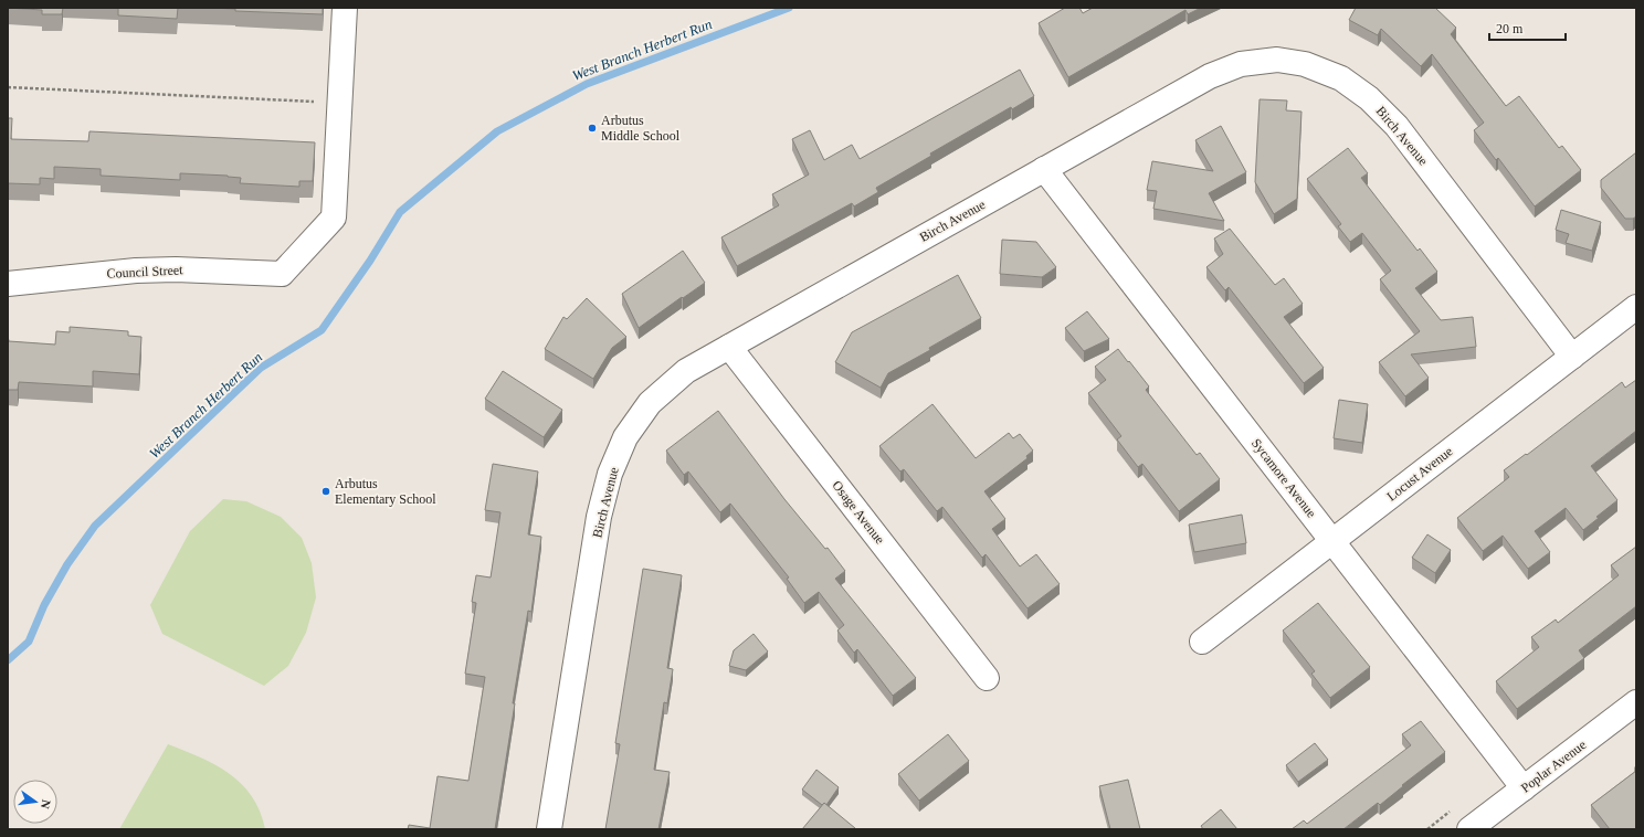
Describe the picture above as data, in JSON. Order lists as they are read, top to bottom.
{
  "streets": {
    "street": [
      "Birch Avenue",
      "Council Street",
      "Locust Avenue",
      "Sycamore Avenue",
      "Osage Avenue",
      "Poplar Avenue"
    ]
  },
  "crossings": [
    ["Birch Avenue", "Locust Avenue"],
    ["Birch Avenue", "Sycamore Avenue"],
    ["Birch Avenue", "Osage Avenue"],
    ["Locust Avenue", "Sycamore Avenue"],
    ["Sycamore Avenue", "Poplar Avenue"]
  ],
  "water": ["West Branch Herbert Run"],
  "places": ["Arbutus Middle School", "Arbutus Elementary School"],
  "scale_bar": "20 m",
  "north": "right"
}
